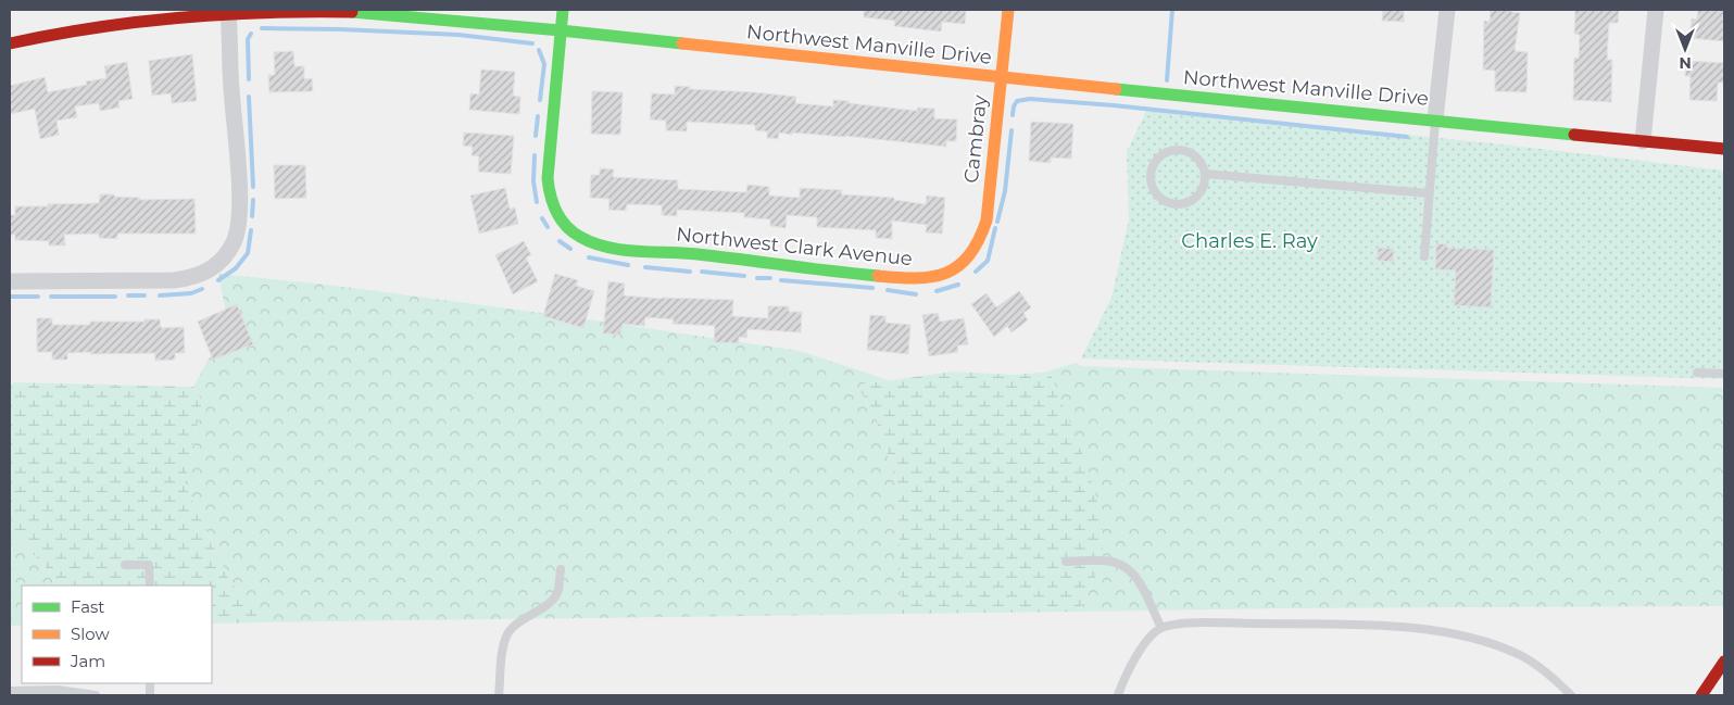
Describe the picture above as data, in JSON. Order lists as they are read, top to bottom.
{
  "streets": {
    "street": ["Northwest Manville Drive", "Cambray", "Northwest Clark Avenue"]
  },
  "crossings": [
    ["Northwest Manville Drive", "Cambray"],
    ["Northwest Manville Drive", "Northwest Clark Avenue"],
    ["Cambray", "Northwest Clark Avenue"]
  ],
  "parks": ["Charles E. Ray"],
  "legend": ["Fast", "Slow", "Jam"],
  "north": "bottom"
}
